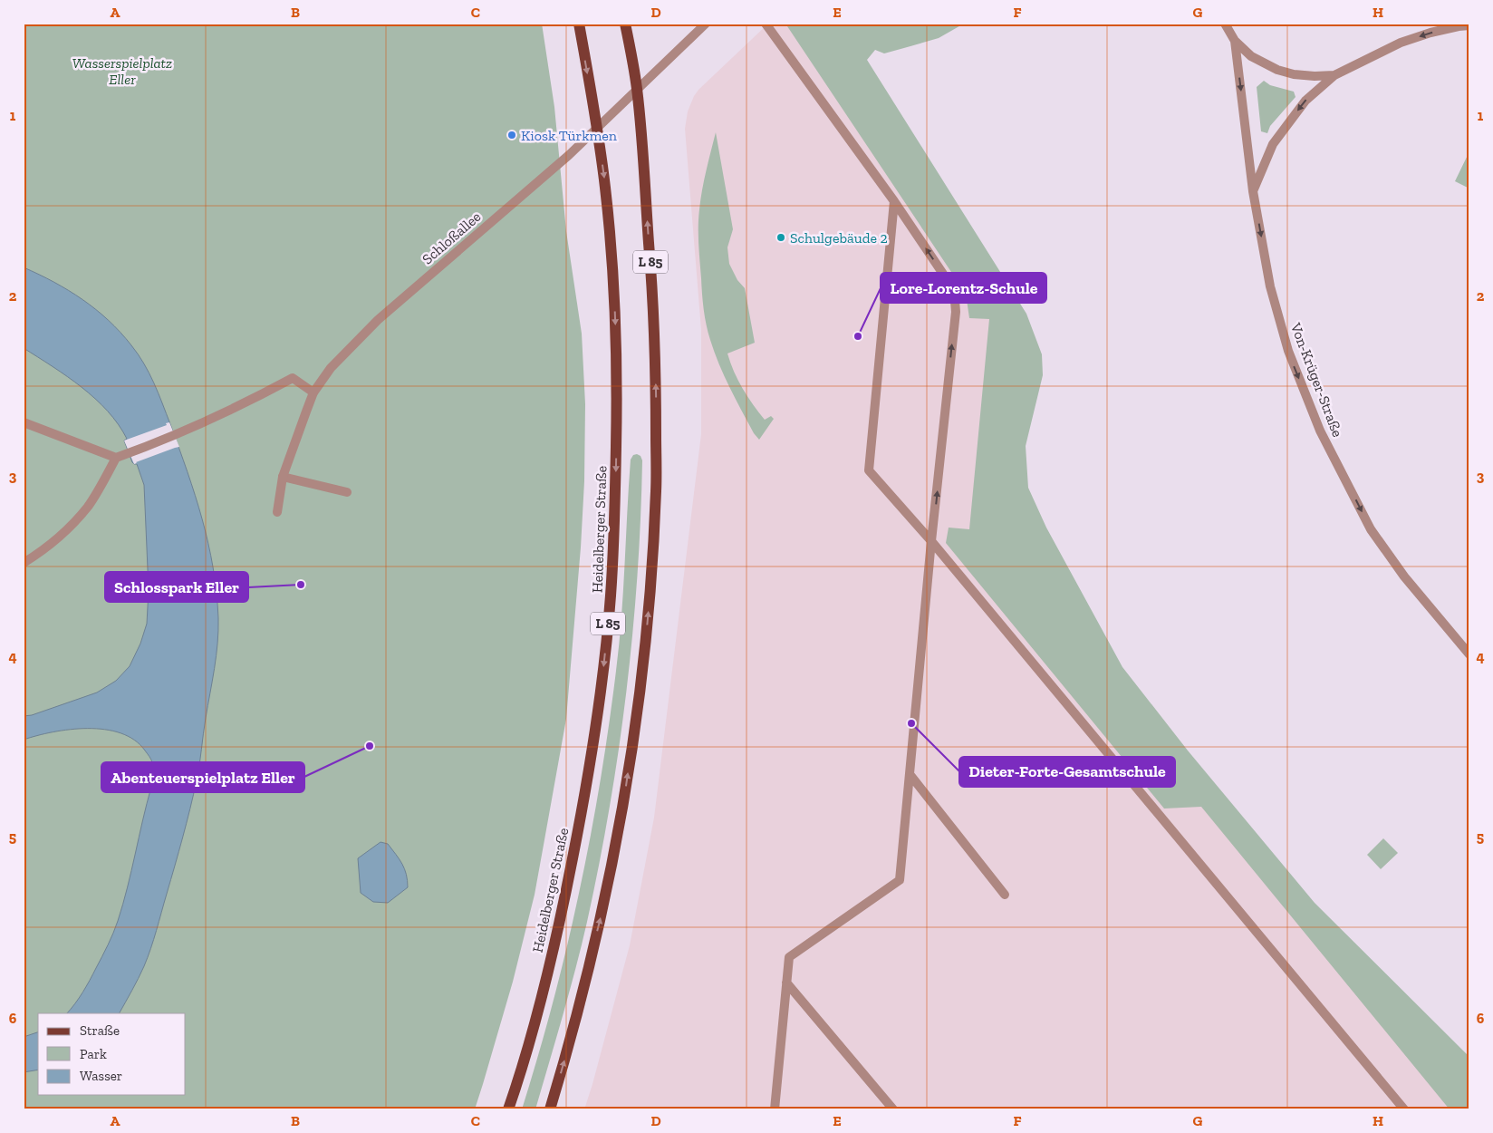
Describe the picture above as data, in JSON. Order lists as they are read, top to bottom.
{
  "streets": {
    "main road": ["L 85", "Heidelberger Straße"],
    "street": ["Schloßallee", "Von-Krüger-Straße"]
  },
  "crossings": [
    ["Schloßallee", "L 85"],
    ["Schloßallee", "Heidelberger Straße"]
  ],
  "one_way": ["Von-Krüger-Straße"],
  "parks": ["Wasserspielplatz Eller"],
  "places": [
    "Kiosk Türkmen",
    "Schulgebäude 2",
    "Lore-Lorentz-Schule",
    "Schlosspark Eller",
    "Dieter-Forte-Gesamtschule",
    "Abenteuerspielplatz Eller"
  ],
  "legend": ["Straße", "Park", "Wasser"],
  "grid": {
    "columns": [
      "A",
      "B",
      "C",
      "D",
      "E",
      "F",
      "G",
      "H"
    ],
    "rows": [
      "1",
      "2",
      "3",
      "4",
      "5",
      "6"
    ]
  }
}
